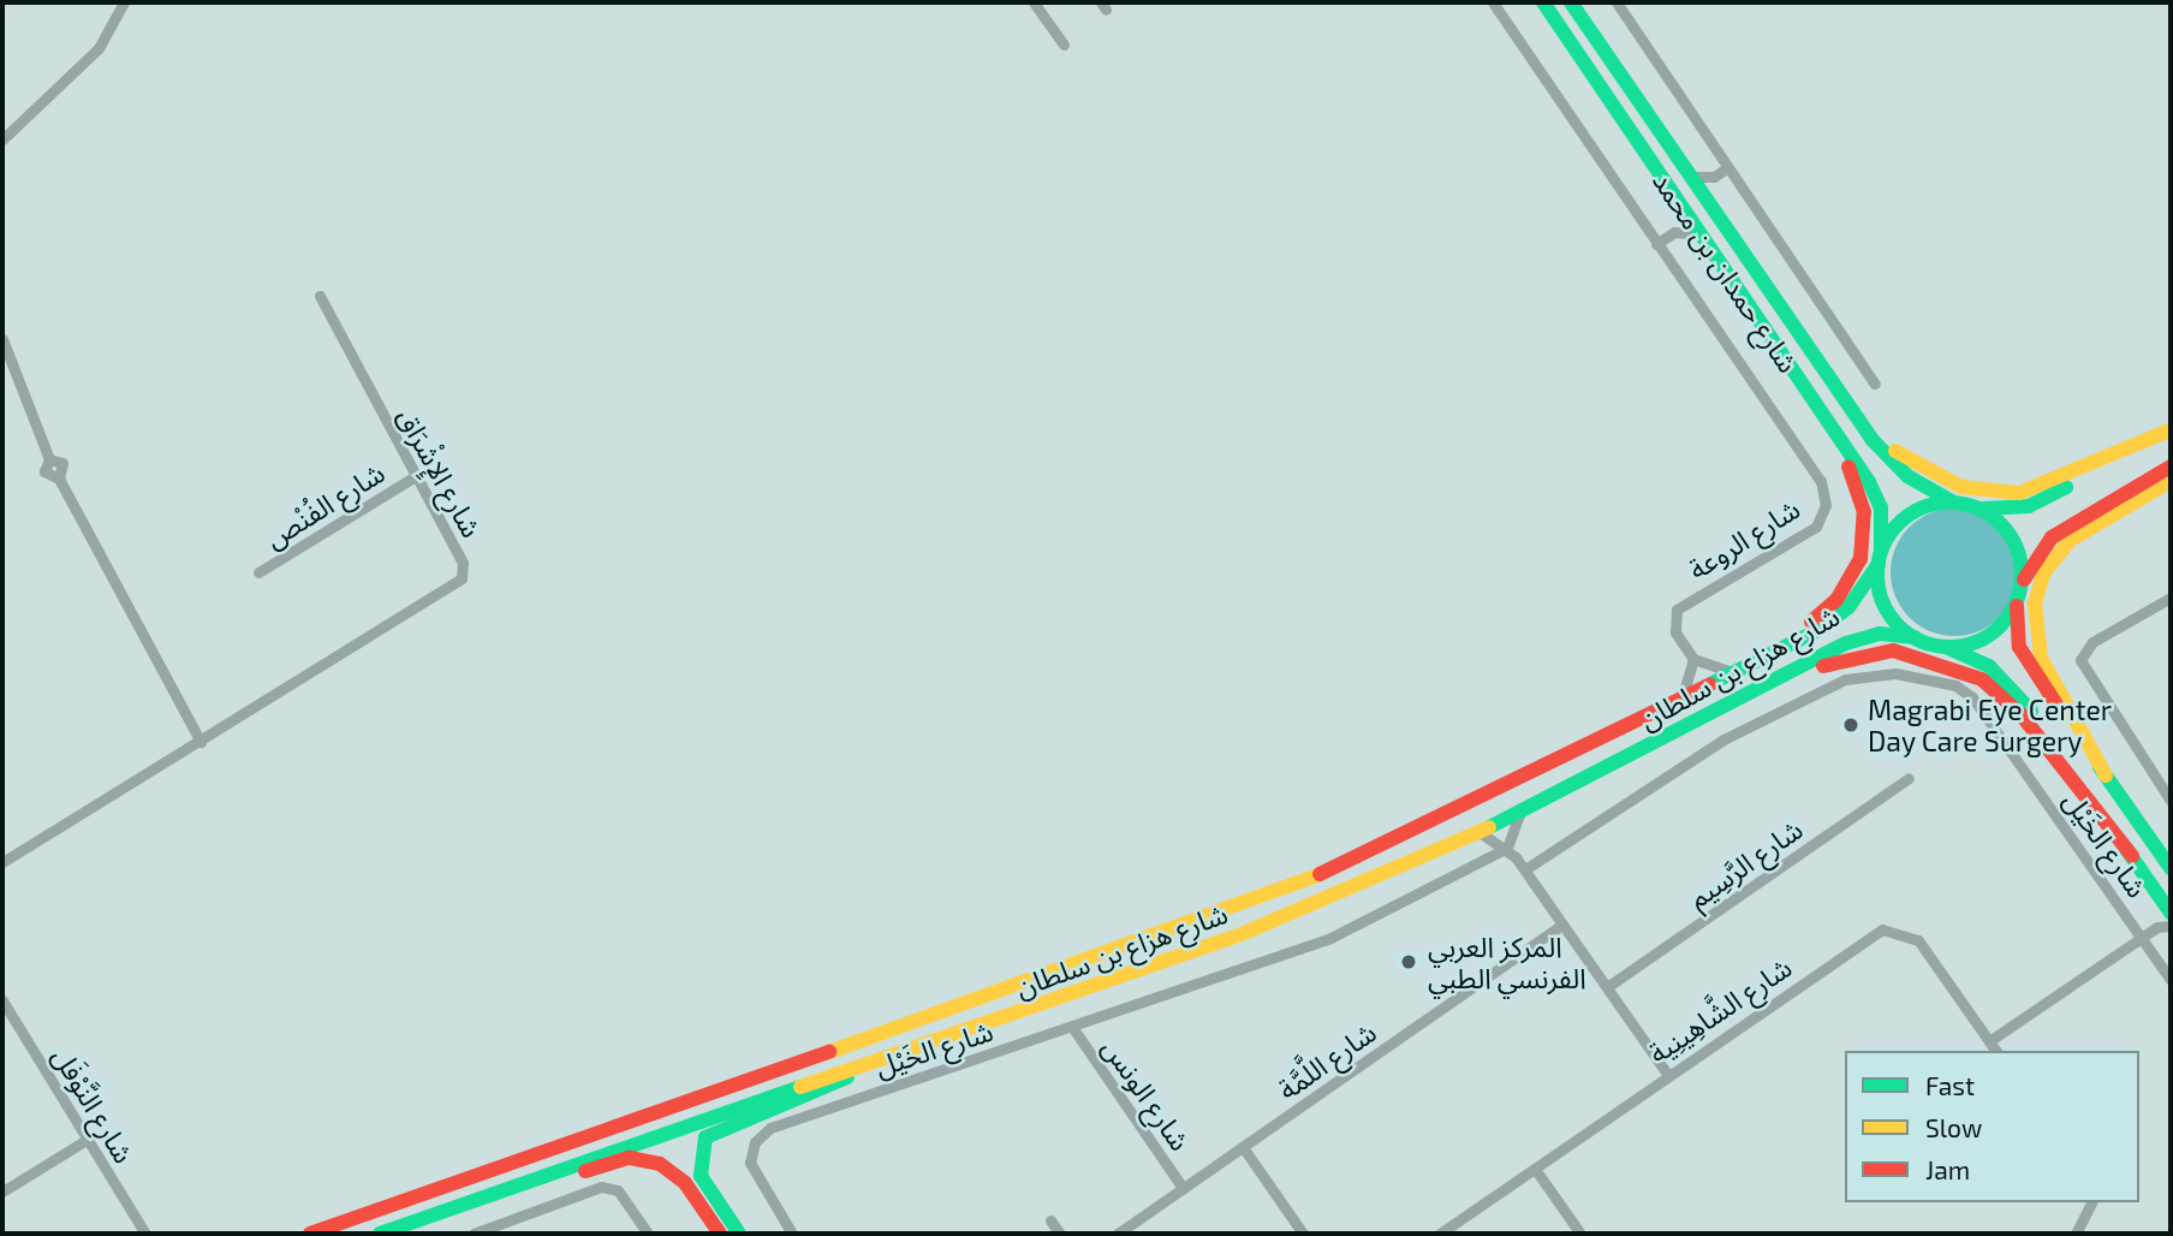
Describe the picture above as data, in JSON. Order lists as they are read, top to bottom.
{
  "streets": {
    "main road": ["شارع حمدان بن محمد", "شارع هزاع بن سلطان"],
    "street": [
      "شارع الإِشْرَاق",
      "شارع الفُنْص",
      "شارع الروعة",
      "شارع الخَيْل",
      "شارع الرَّسِيم",
      "شارع الشَّاهِينِية",
      "شارع اللَّمَّة",
      "شارع الونس",
      "شارع النَّوْفَل"
    ]
  },
  "crossings": [
    ["شارع حمدان بن محمد", "شارع هزاع بن سلطان"],
    ["شارع الإِشْرَاق", "شارع الفُنْص"],
    ["شارع الخَيْل", "شارع الونس"],
    ["شارع اللَّمَّة", "شارع الونس"]
  ],
  "places": ["Magrabi Eye Center Day Care Surgery", "المركز العربي الفرنسي الطبي"],
  "legend": ["Fast", "Slow", "Jam"]
}
